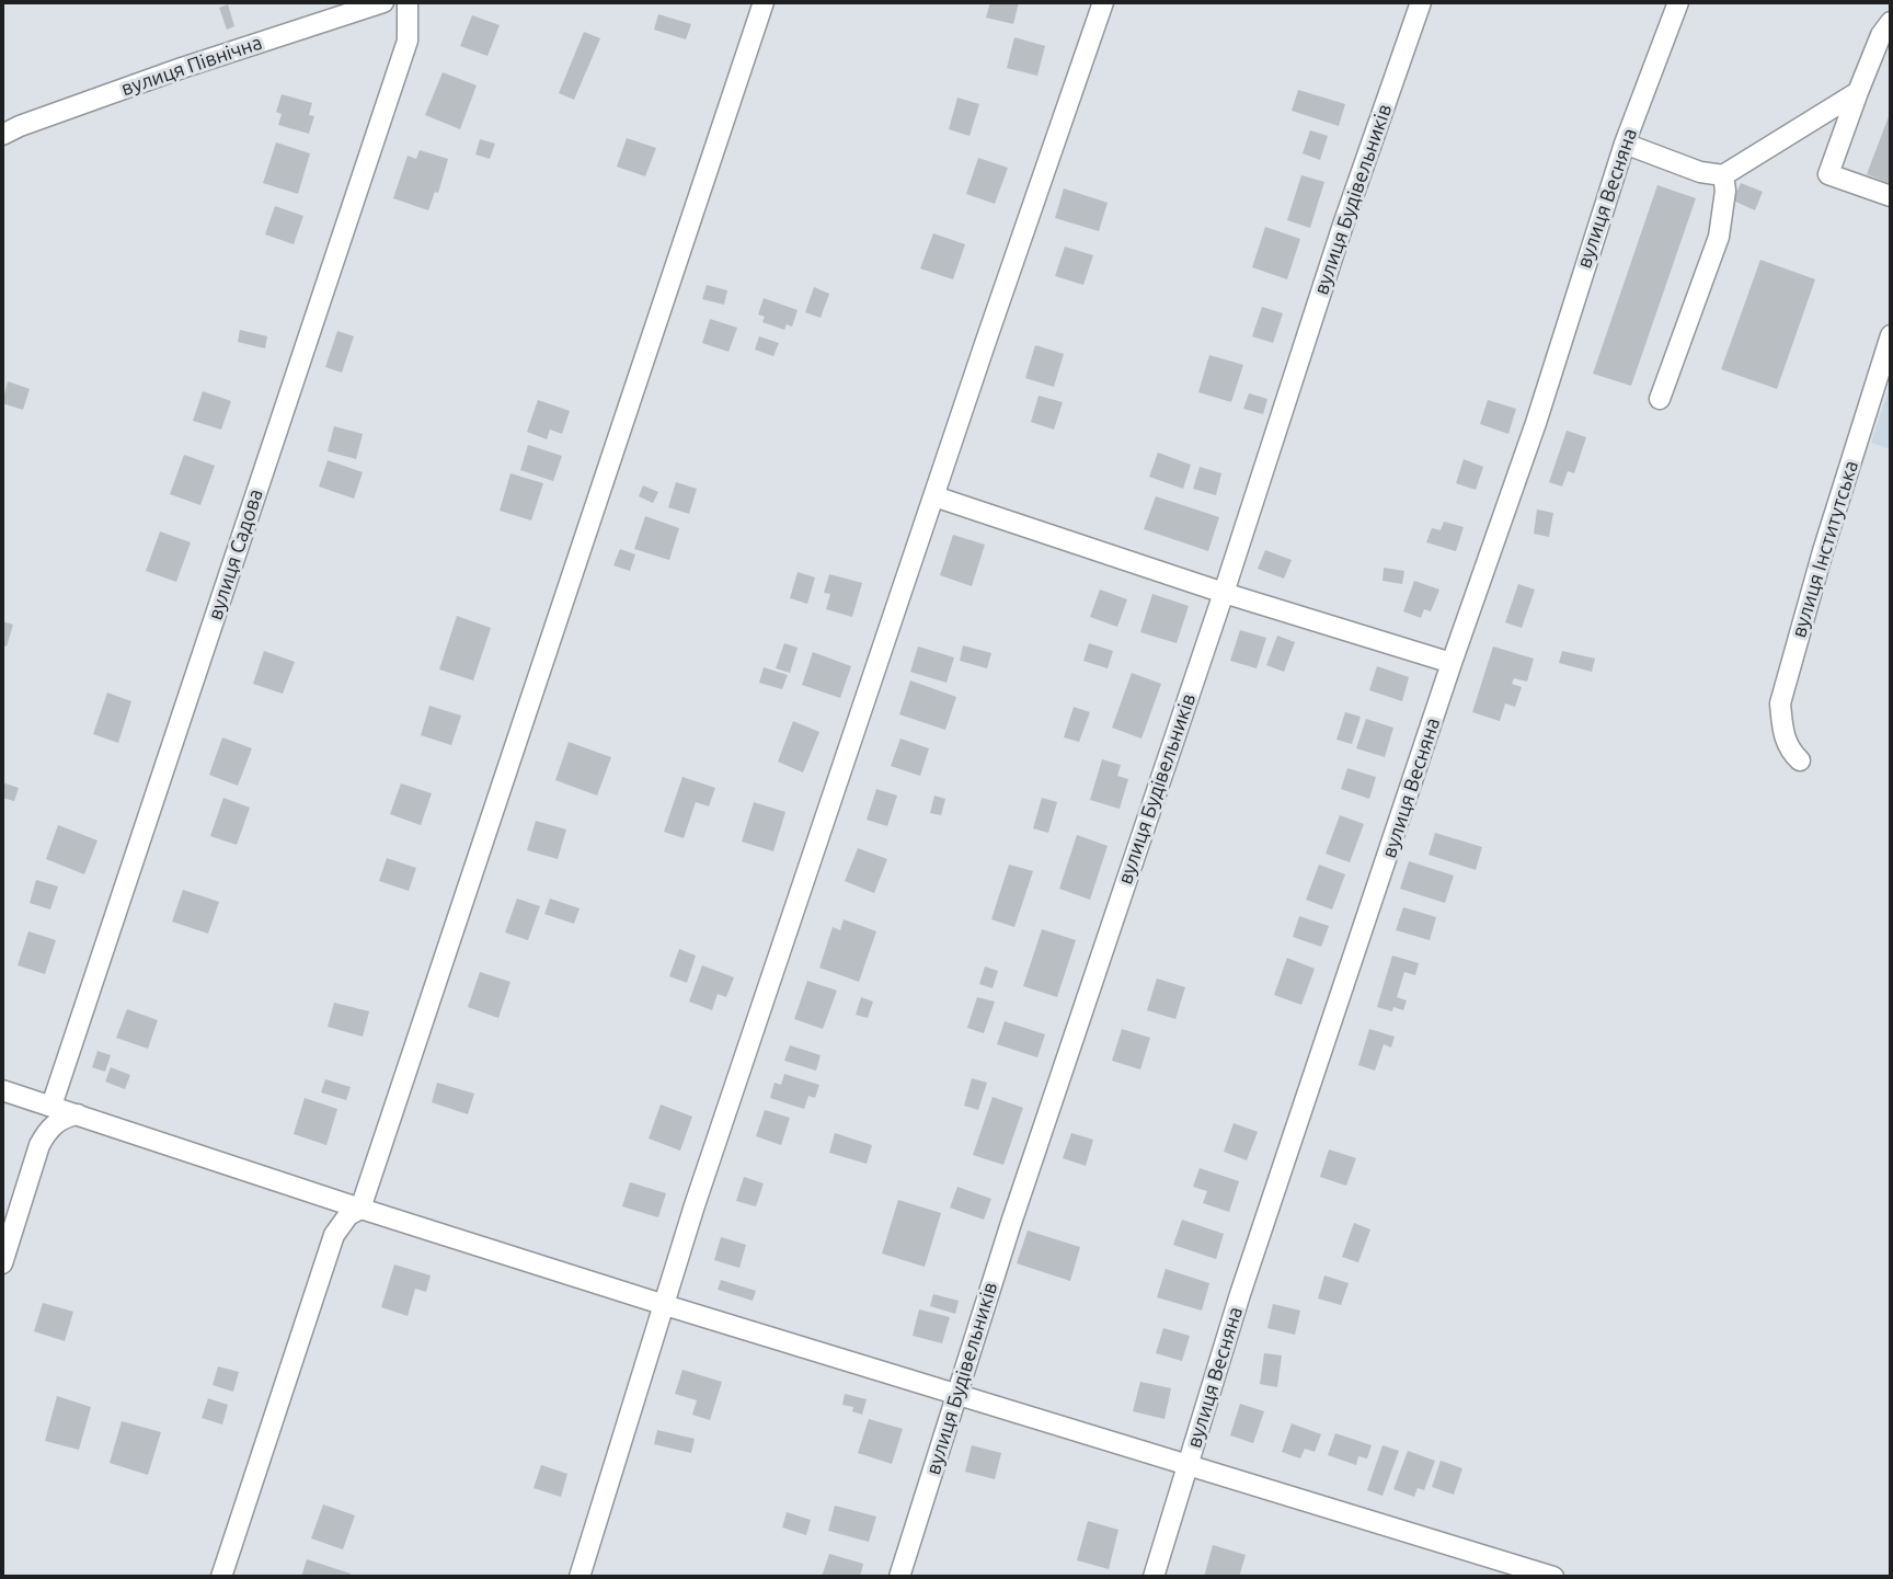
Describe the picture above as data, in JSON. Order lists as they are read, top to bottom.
{
  "streets": {
    "street": [
      "вулиця Північна",
      "вулиця Весняна",
      "вулиця Будівельників",
      "вулиця Інститутська",
      "вулиця Садова"
    ]
  }
}
